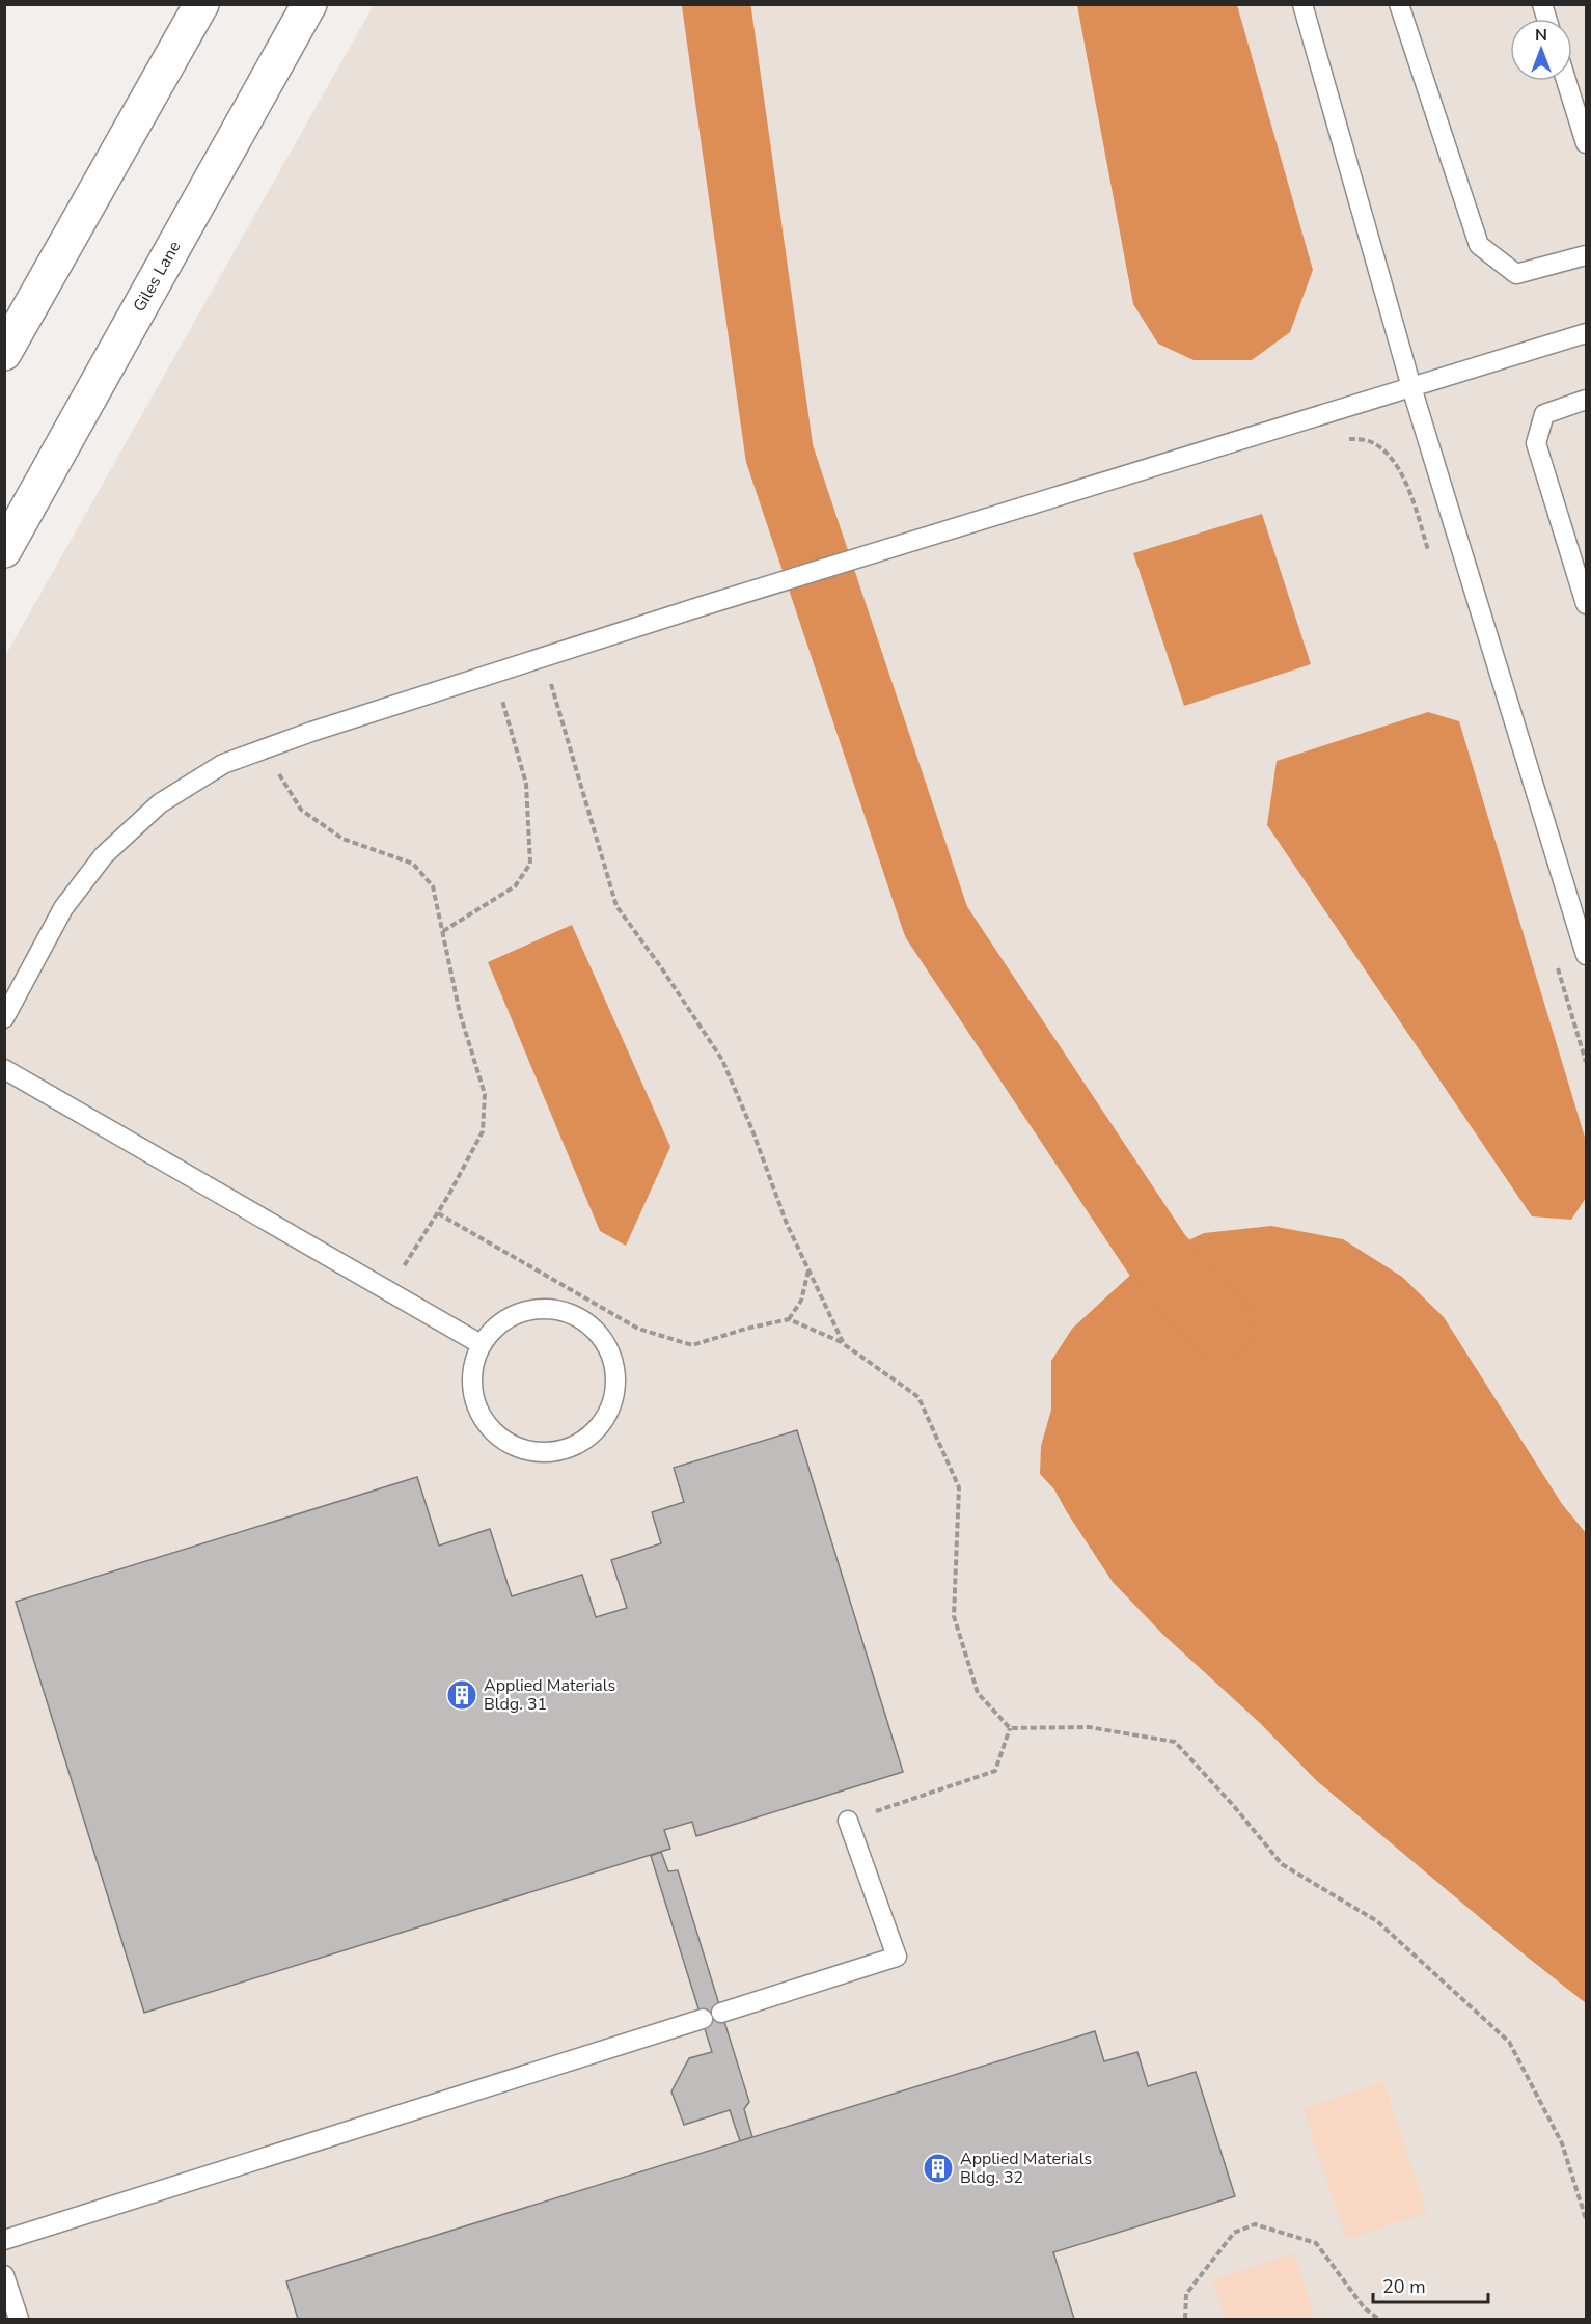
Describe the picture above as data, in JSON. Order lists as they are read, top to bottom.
{
  "streets": {
    "street": ["Giles Lane"]
  },
  "places": {
    "building": ["Applied Materials Bldg. 31", "Applied Materials Bldg. 32"]
  },
  "scale_bar": "20 m",
  "north": "top"
}
